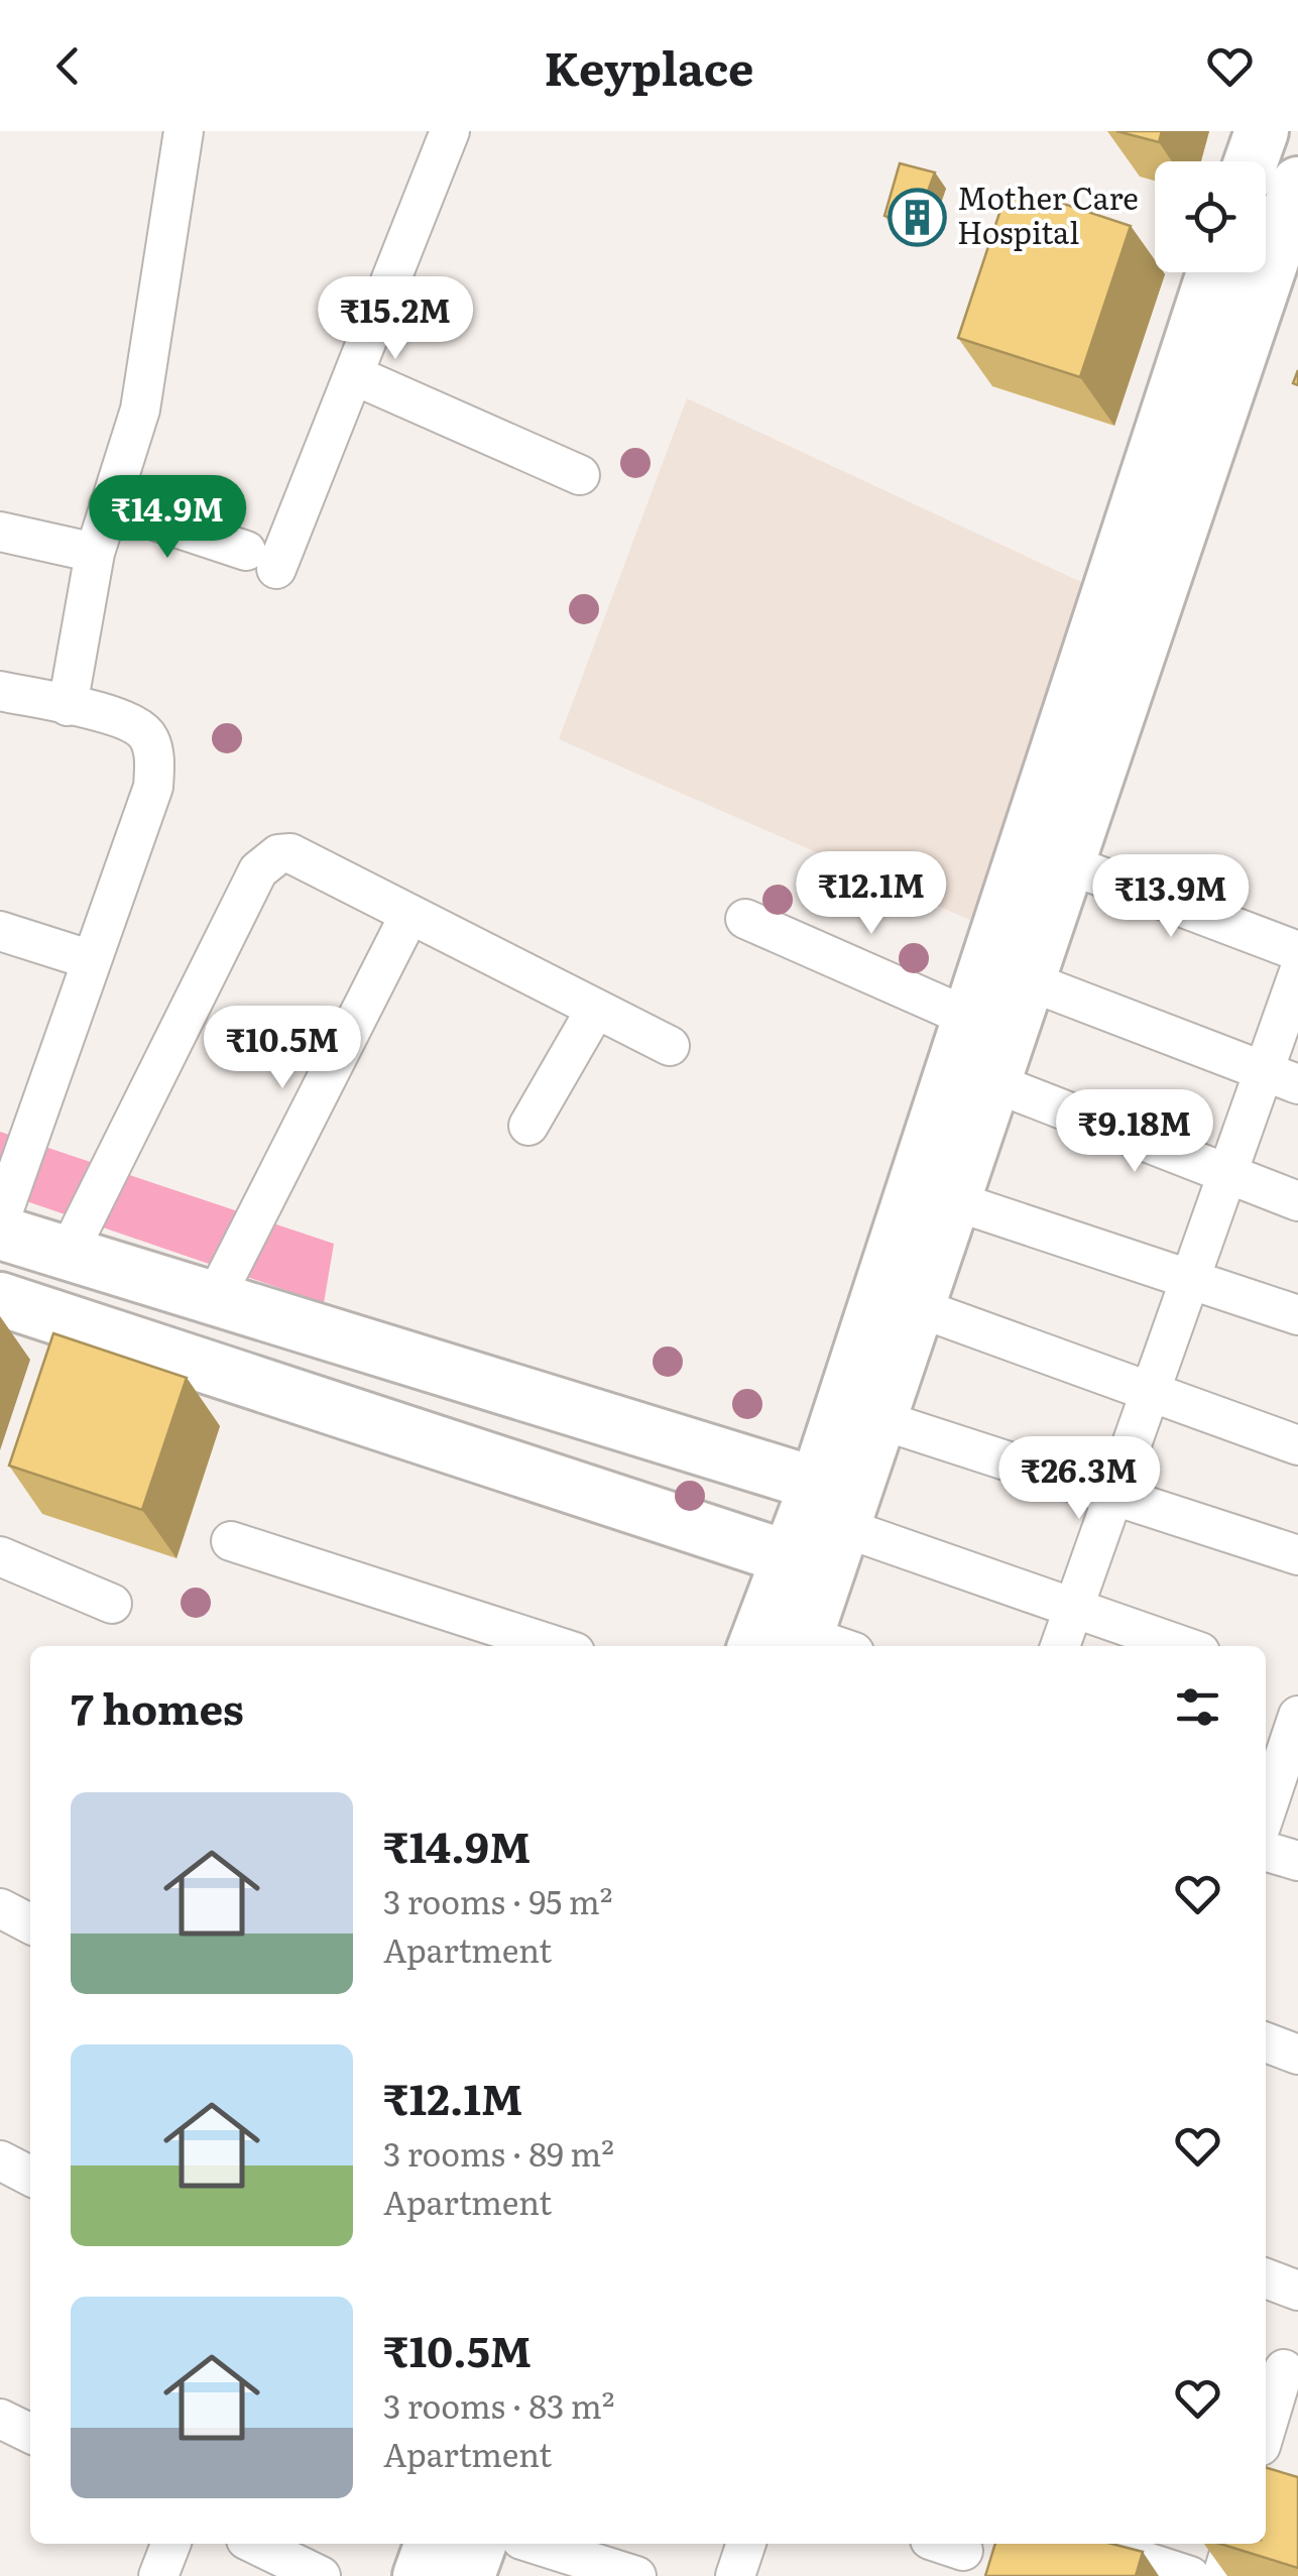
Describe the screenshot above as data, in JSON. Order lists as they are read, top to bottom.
{
  "places": {
    "building": ["Mother Care Hospital"]
  },
  "page": {
    "header": "Keyplace",
    "price": [
      "₹15.2M",
      "₹14.9M",
      "₹12.1M",
      "₹13.9M",
      "₹10.5M",
      "₹9.18M",
      "₹26.3M"
    ],
    "heading": "7 homes",
    "list": [
      {
        "name": "₹14.9M",
        "note": "3 rooms · 95 m² · Apartment"
      },
      {
        "name": "₹12.1M",
        "note": "3 rooms · 89 m² · Apartment"
      },
      {
        "name": "₹10.5M",
        "note": "3 rooms · 83 m² · Apartment"
      }
    ]
  }
}
